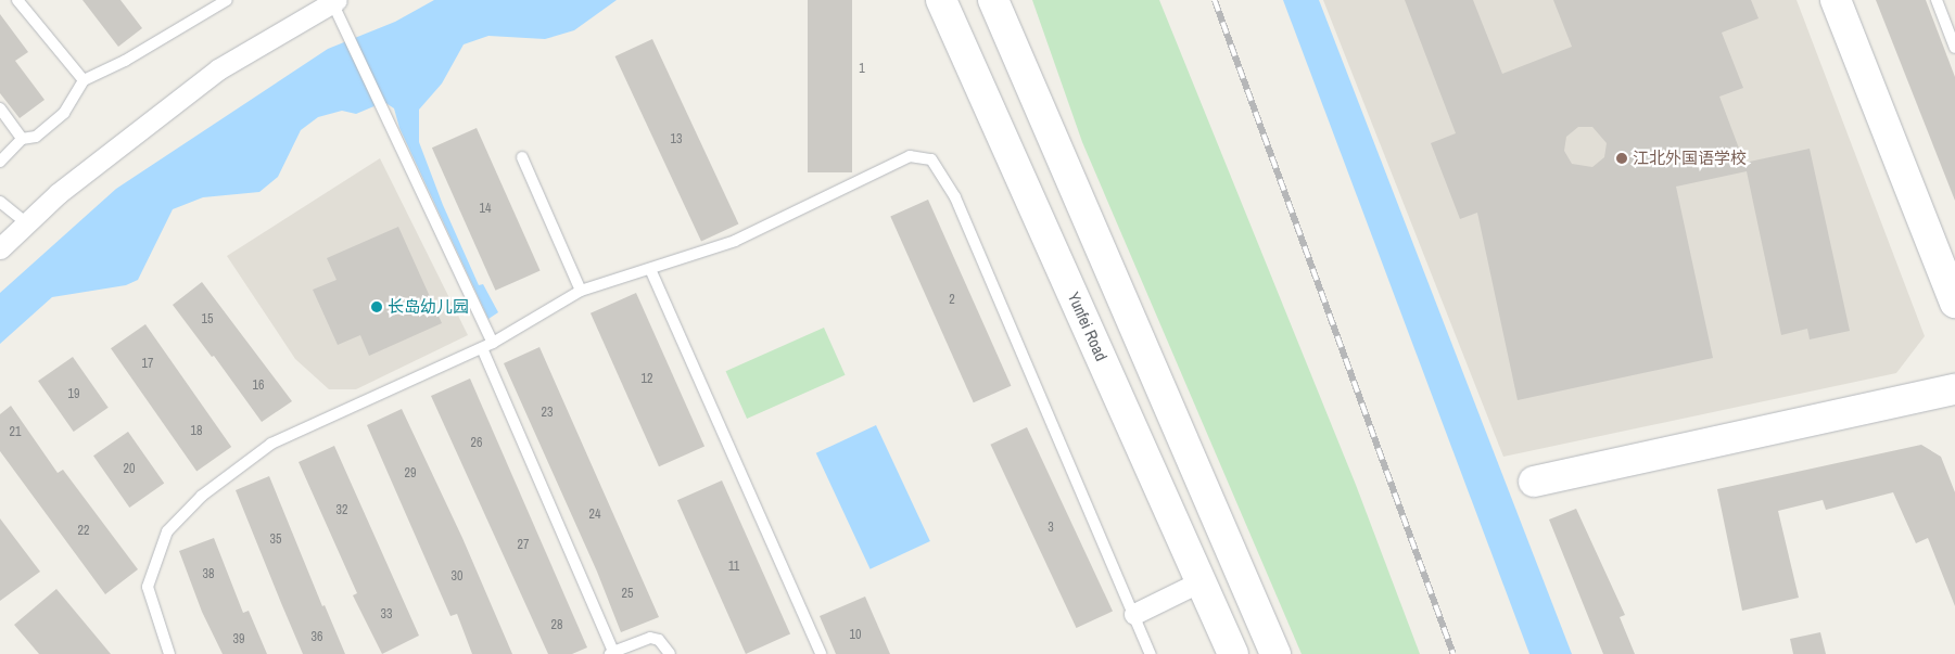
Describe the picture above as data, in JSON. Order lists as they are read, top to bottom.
{
  "streets": {
    "main road": ["Yunfei Road"]
  },
  "places": ["江北外国语学校", "长岛幼儿园"],
  "house_numbers": [
    "1",
    "13",
    "14",
    "2",
    "15",
    "17",
    "12",
    "16",
    "19",
    "23",
    "18",
    "21",
    "26",
    "20",
    "29",
    "32",
    "24",
    "3",
    "22",
    "35",
    "27",
    "11",
    "38",
    "30",
    "25",
    "33",
    "28",
    "10",
    "36",
    "39"
  ]
}
